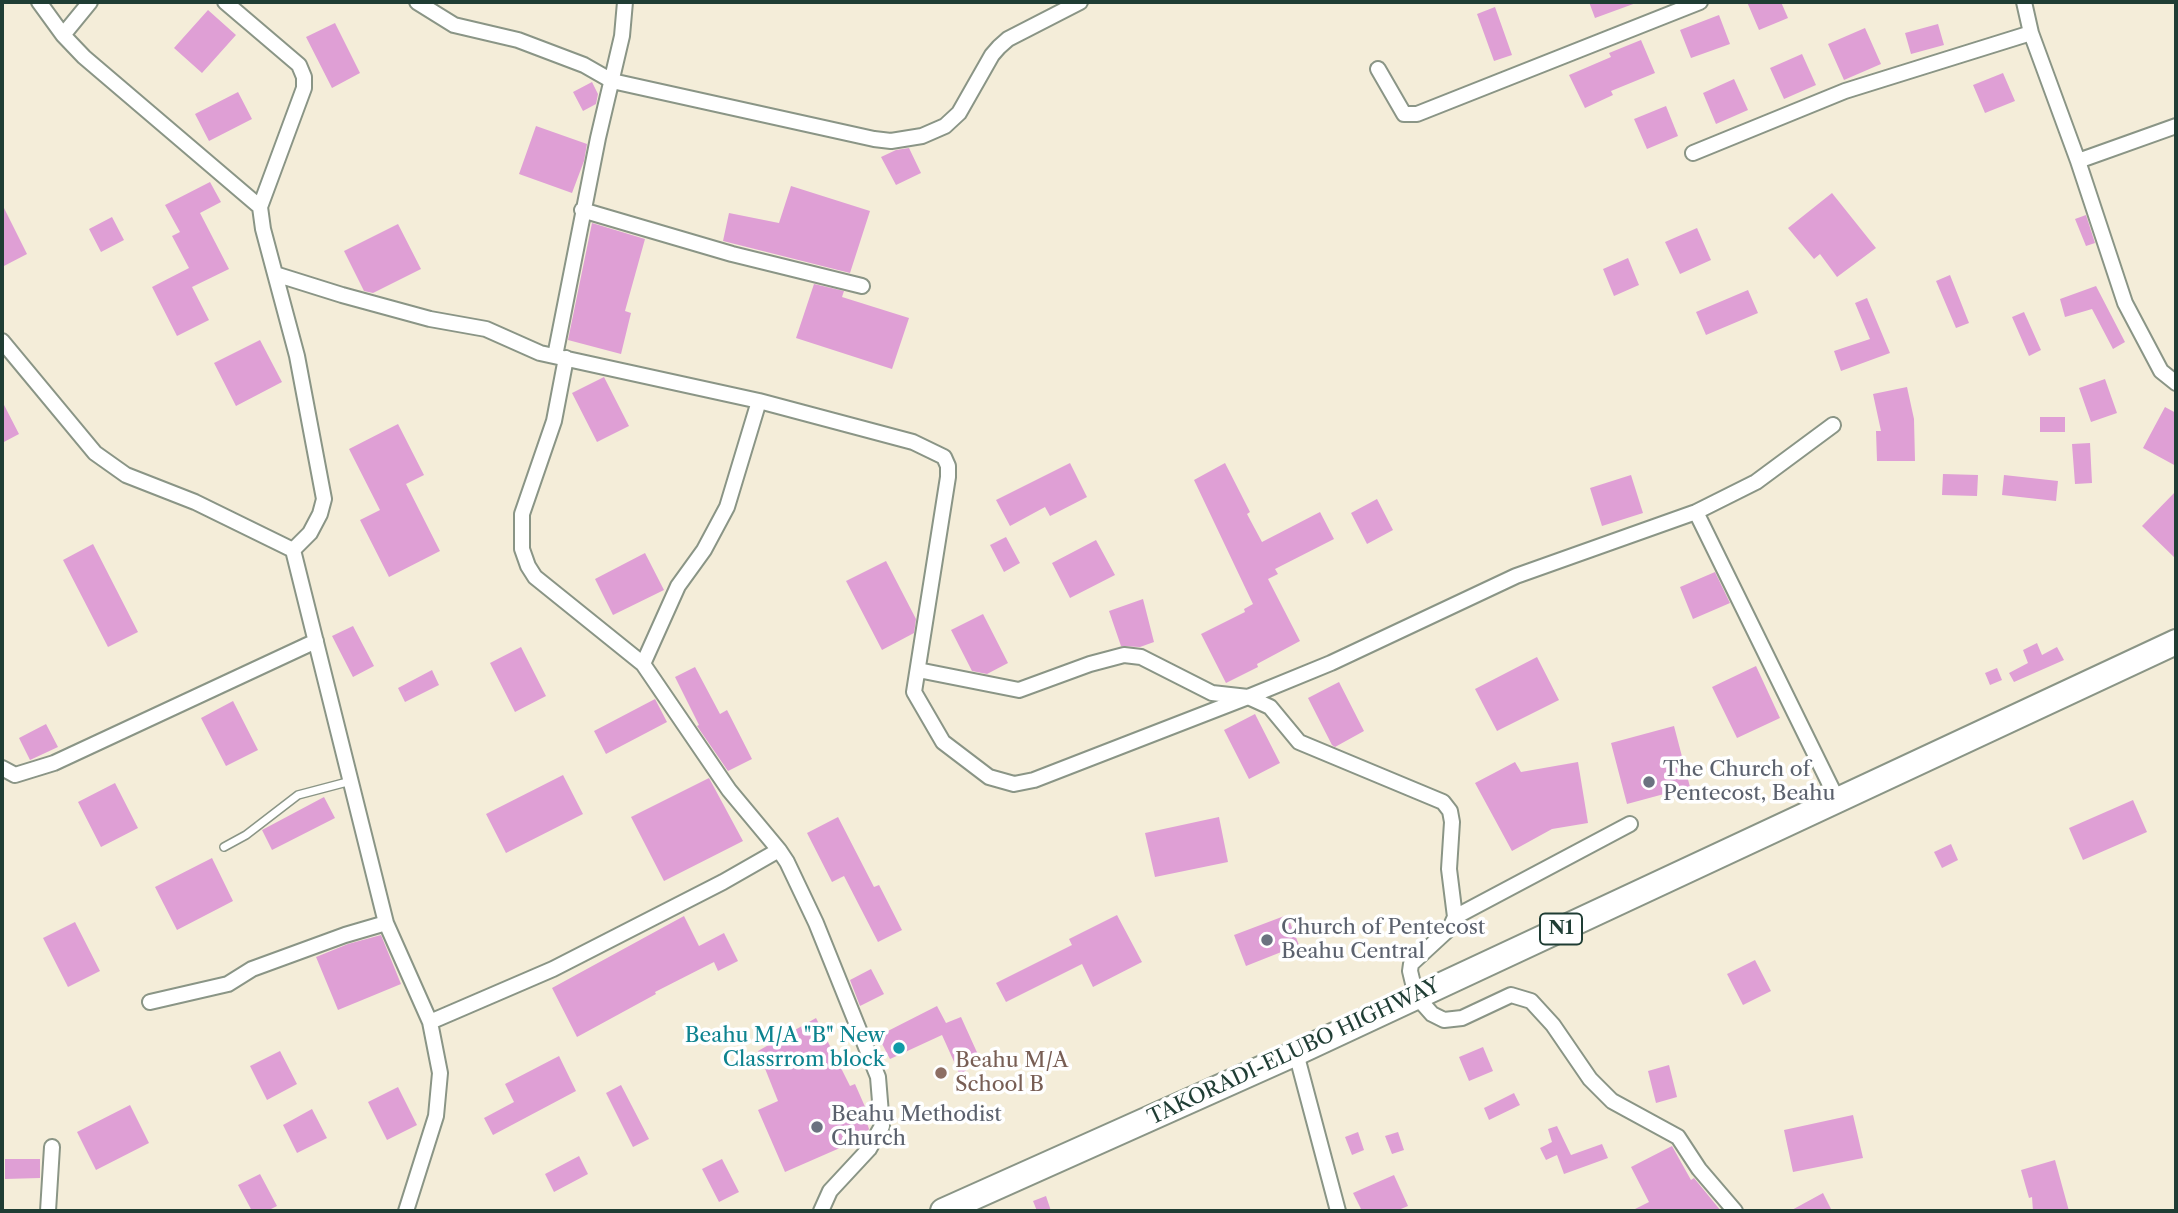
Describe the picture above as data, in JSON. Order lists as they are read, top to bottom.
{
  "streets": {
    "highway": ["N1", "TAKORADI-ELUBO HIGHWAY"]
  },
  "places": [
    "The Church of Pentecost, Beahu",
    "Church of Pentecost Beahu Central",
    "Beahu M/A \"B\" New Classrrom block",
    "Beahu M/A School B",
    "Beahu Methodist Church"
  ]
}
